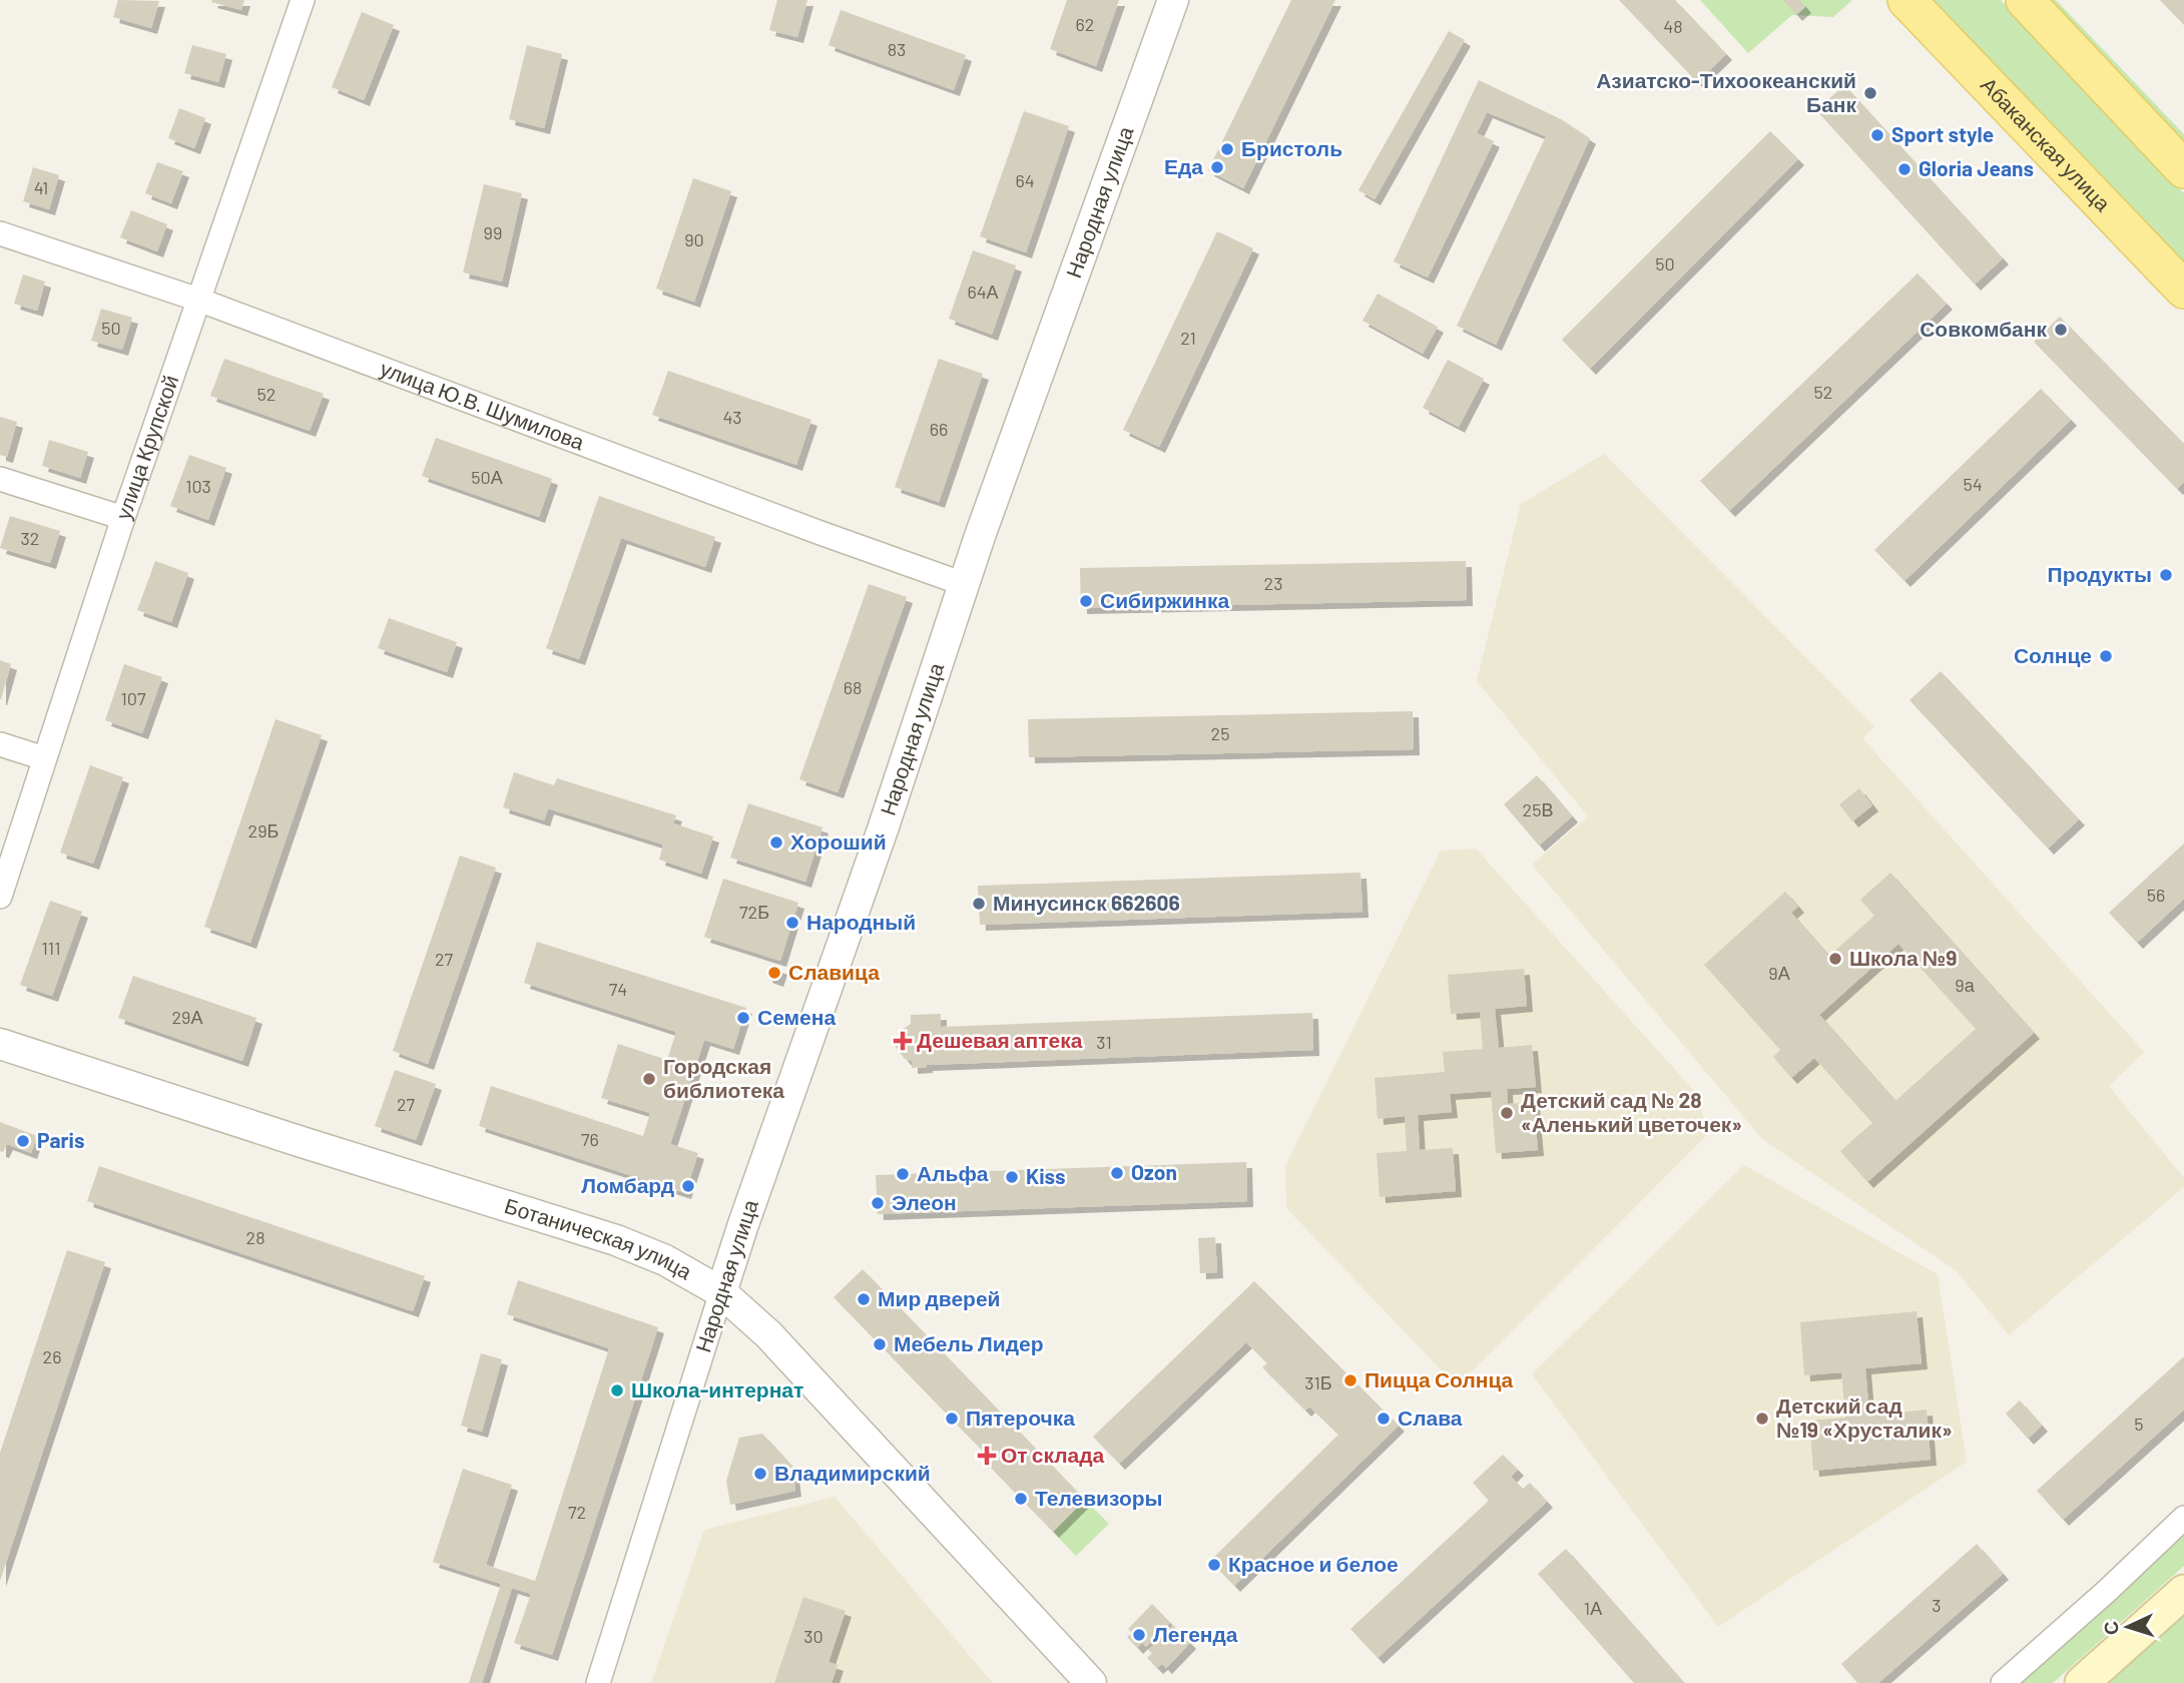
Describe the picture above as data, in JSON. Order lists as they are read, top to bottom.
{
  "streets": {
    "main road": ["Абаканская улица"],
    "street": [
      "Народная улица",
      "улица Ю.В. Шумилова",
      "улица Крупской",
      "Ботаническая улица"
    ]
  },
  "crossings": [
    ["Народная улица", "улица Ю.В. Шумилова"],
    ["Народная улица", "Ботаническая улица"],
    ["улица Ю.В. Шумилова", "улица Крупской"]
  ],
  "places": {
    "other": [
      "Азиатско-Тихоокеанский Банк",
      "Sport style",
      "Бристоль",
      "Еда",
      "Gloria Jeans",
      "Совкомбанк",
      "Продукты",
      "Сибиржинка",
      "Солнце",
      "Хороший",
      "Минусинск 662606",
      "Народный",
      "Школа №9",
      "Славица",
      "Семена",
      "Городская библиотека",
      "Детский сад № 28 «Аленький цветочек»",
      "Paris",
      "Ozon",
      "Альфа",
      "Kiss",
      "Ломбард",
      "Элеон",
      "Мир дверей",
      "Мебель Лидер",
      "Пицца Солнца",
      "Школа-интернат",
      "Пятерочка",
      "Слава",
      "Детский сад №19 «Хрусталик»",
      "Владимирский",
      "Телевизоры",
      "Красное и белое",
      "Легенда"
    ],
    "health": ["Дешевая аптека", "От склада"]
  },
  "house_numbers": [
    "62",
    "48",
    "83",
    "64",
    "41",
    "99",
    "90",
    "50",
    "64А",
    "50",
    "21",
    "52",
    "52",
    "43",
    "66",
    "50А",
    "54",
    "103",
    "32",
    "23",
    "68",
    "107",
    "25",
    "25В",
    "29Б",
    "56",
    "72Б",
    "111",
    "27",
    "9А",
    "9а",
    "74",
    "29А",
    "31",
    "27",
    "76",
    "28",
    "26",
    "31Б",
    "5",
    "72",
    "3",
    "1А",
    "30"
  ],
  "north": "left"
}
